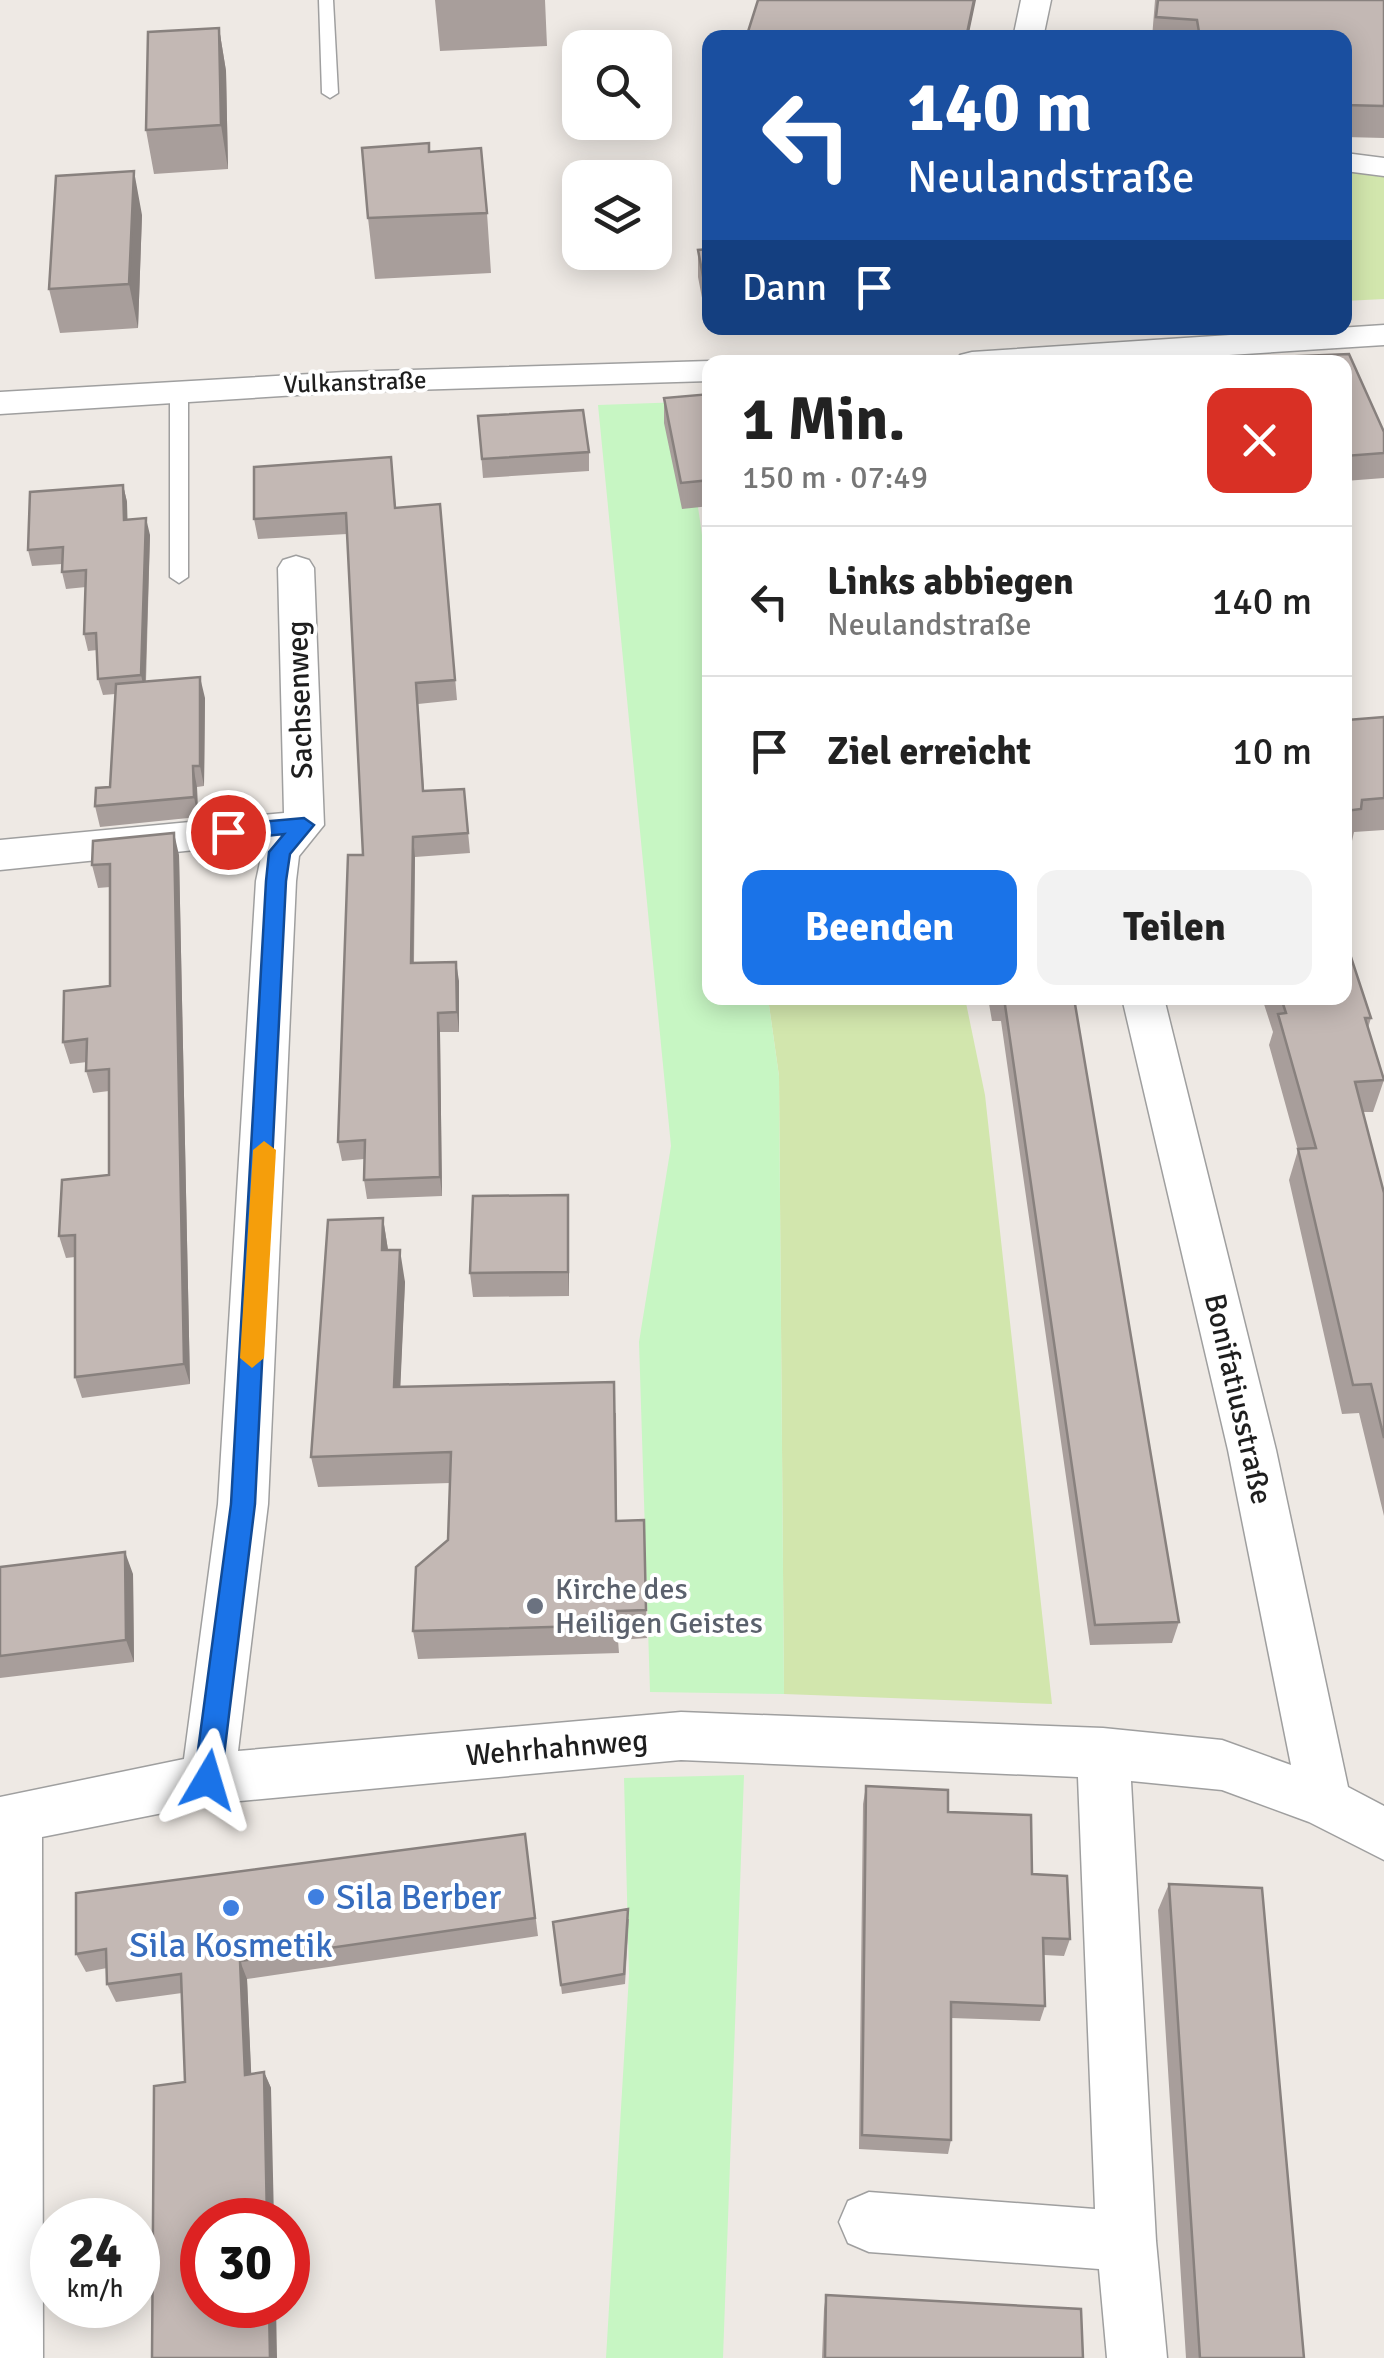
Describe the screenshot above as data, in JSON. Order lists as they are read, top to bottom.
{
  "streets": {
    "street": [
      "Vulkanstraße",
      "Sachsenweg",
      "Bonifatiusstraße",
      "Wehrhahnweg"
    ]
  },
  "crossings": [
    ["Bonifatiusstraße", "Wehrhahnweg"]
  ],
  "places": ["Kirche des Heiligen Geistes", "Sila Berber", "Sila Kosmetik"],
  "page": {
    "turn": ["140 m", "Neulandstraße"],
    "then": "Dann",
    "heading": ["1 Min.", "150 m · 07:49"],
    "list": [
      {
        "name": "Links abbiegen",
        "note": "Neulandstraße",
        "value": "140 m"
      },
      {
        "name": "Ziel erreicht",
        "value": "10 m"
      }
    ],
    "buttons": ["Beenden", "Teilen"],
    "speed": "24 km/h",
    "limit": "30"
  }
}
